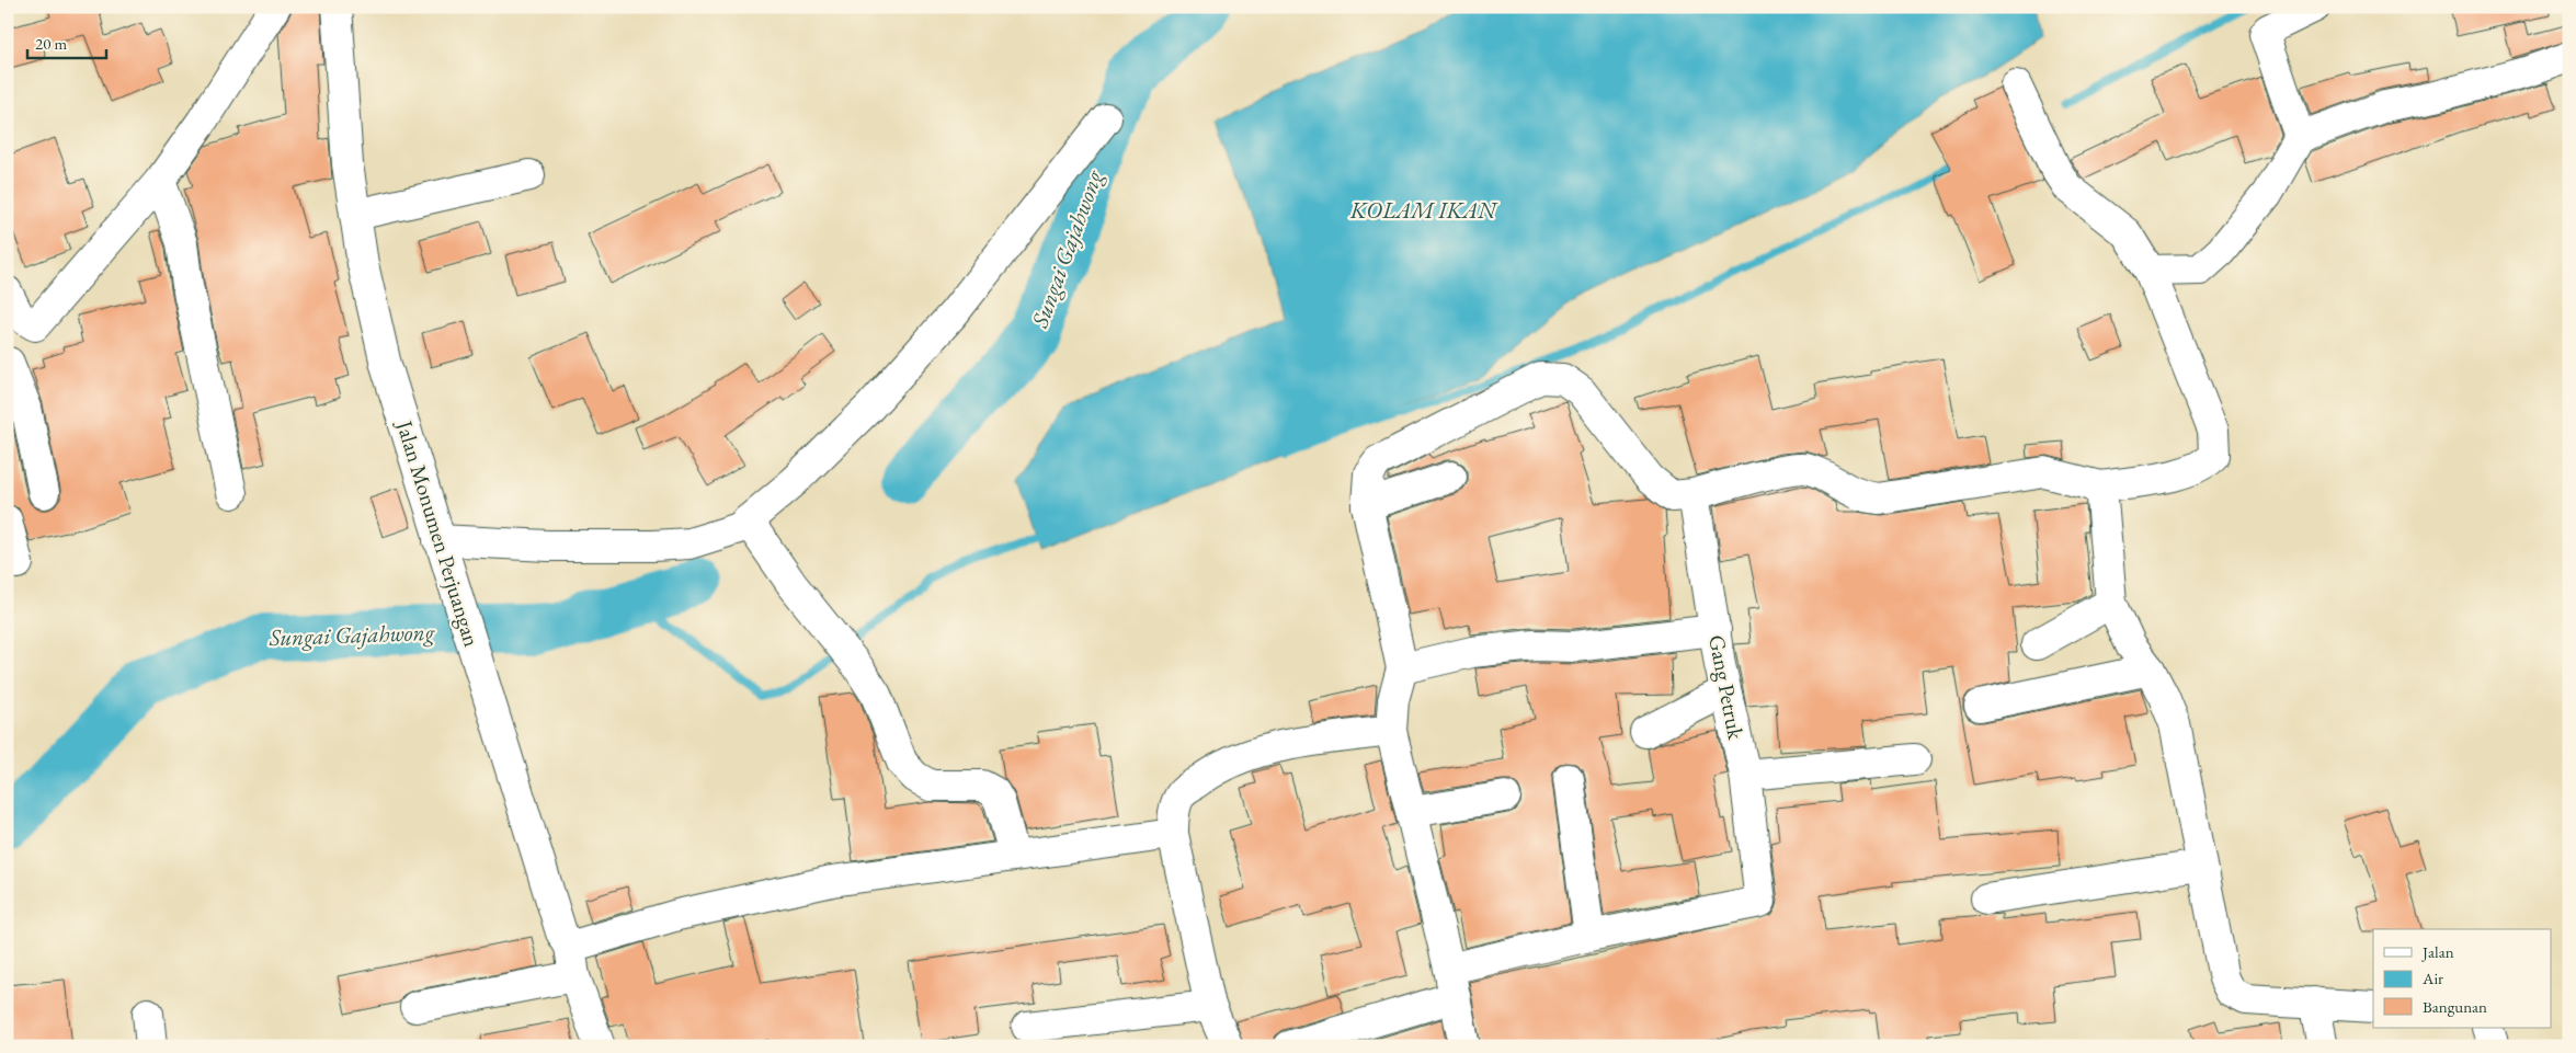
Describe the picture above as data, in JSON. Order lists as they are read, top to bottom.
{
  "streets": {
    "street": ["Jalan Monumen Perjuangan", "Gang Petruk"]
  },
  "water": ["KOLAM IKAN", "Sungai Gajahwong"],
  "legend": ["Jalan", "Air", "Bangunan"],
  "scale_bar": "20 m"
}
